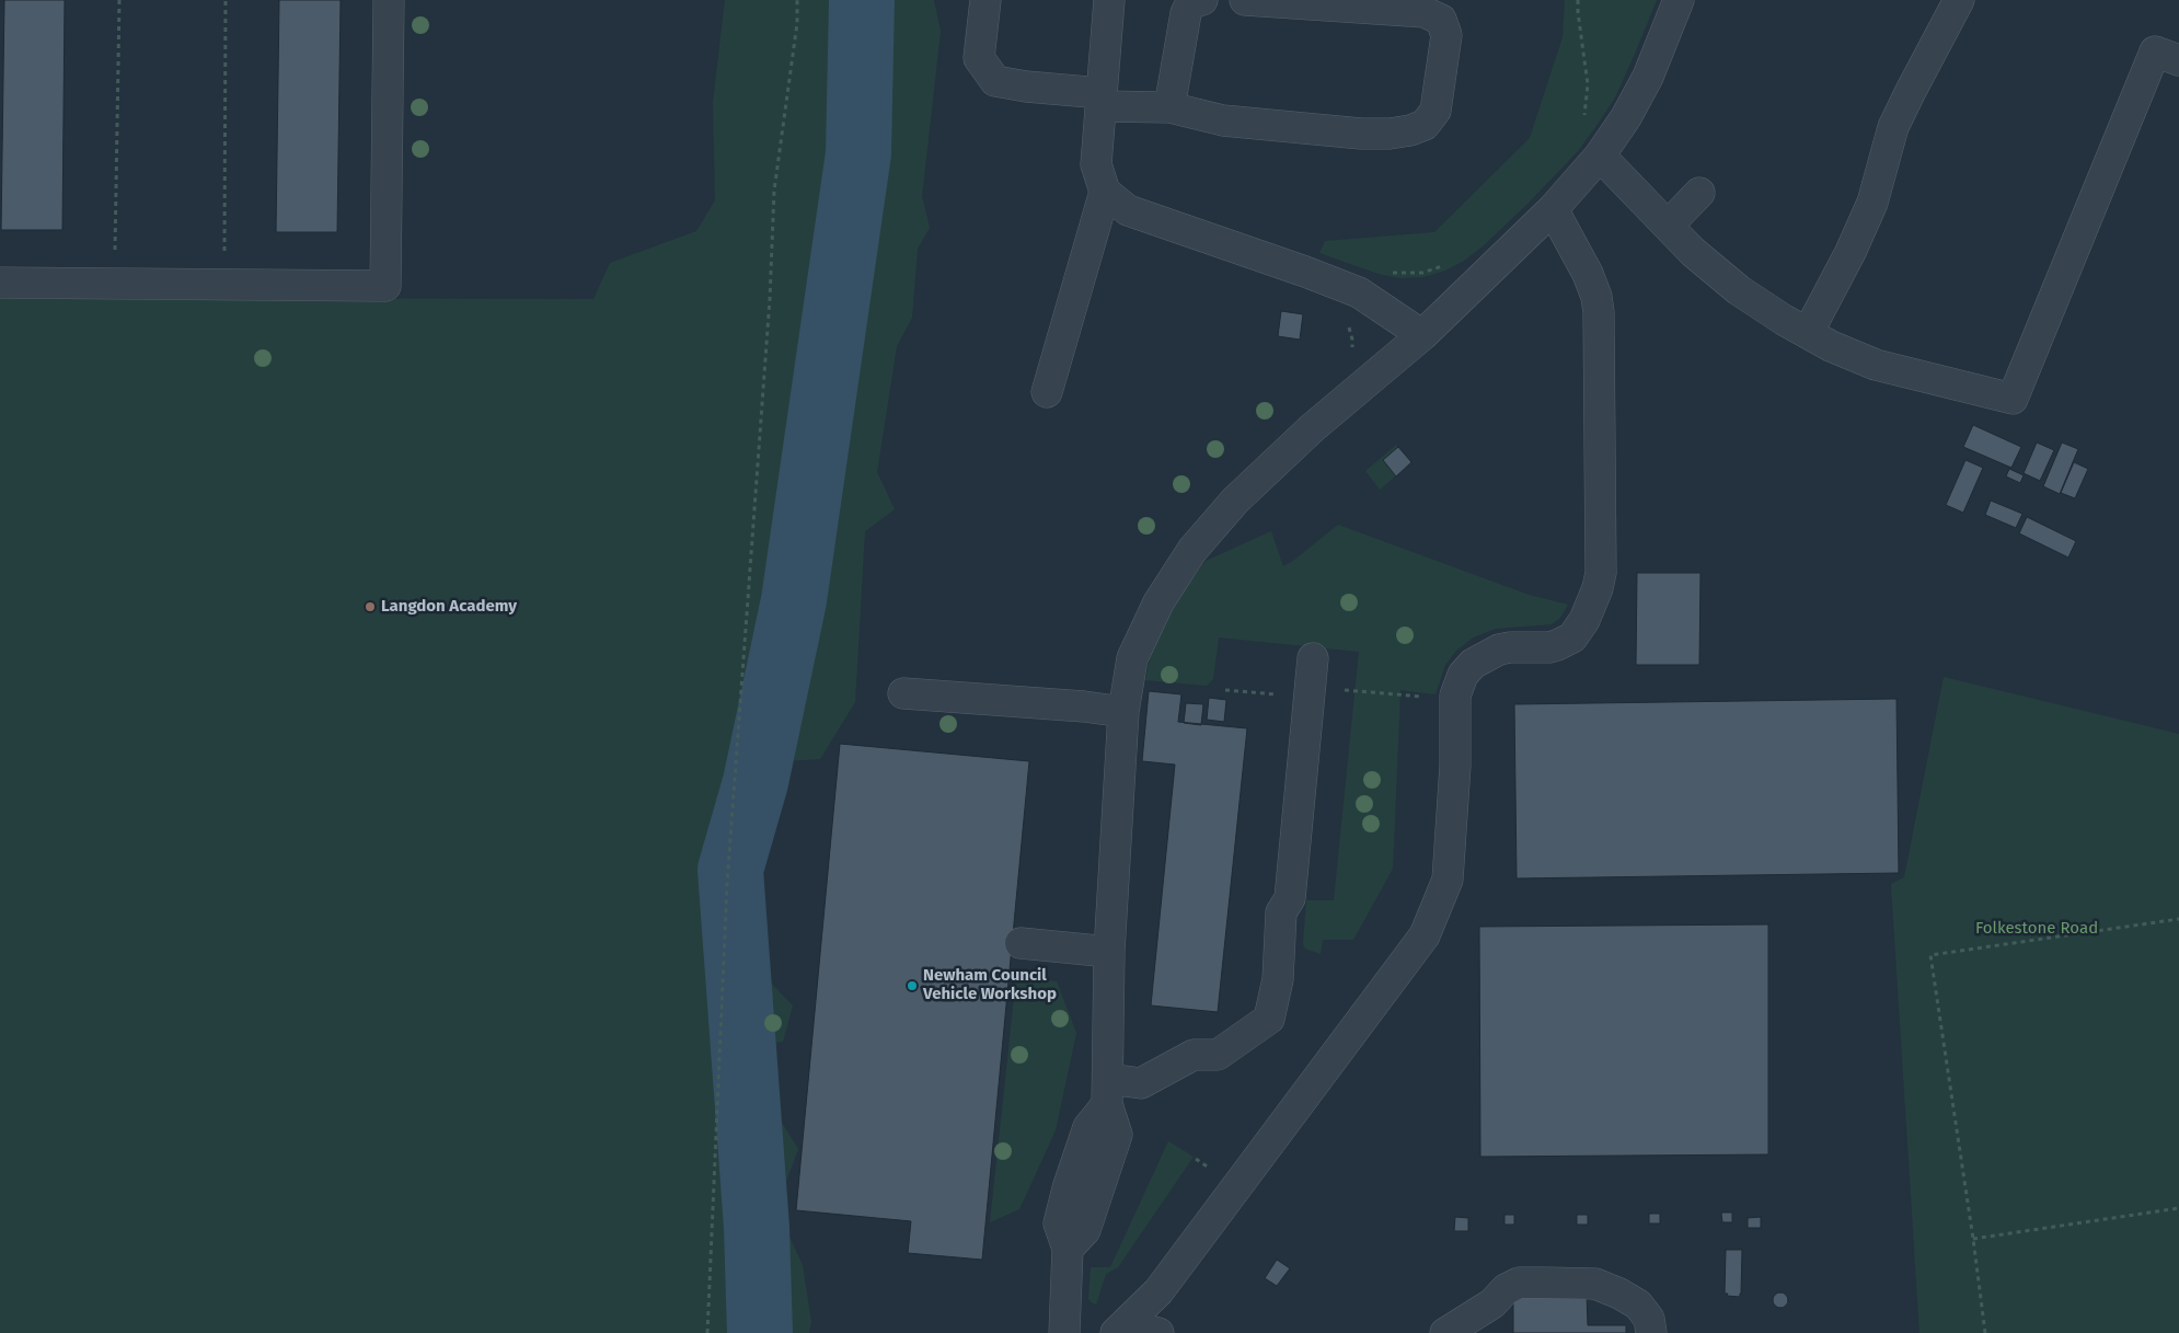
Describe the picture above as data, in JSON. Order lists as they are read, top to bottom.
{
  "parks": ["Folkestone Road"],
  "places": ["Langdon Academy", "Newham Council Vehicle Workshop"]
}
